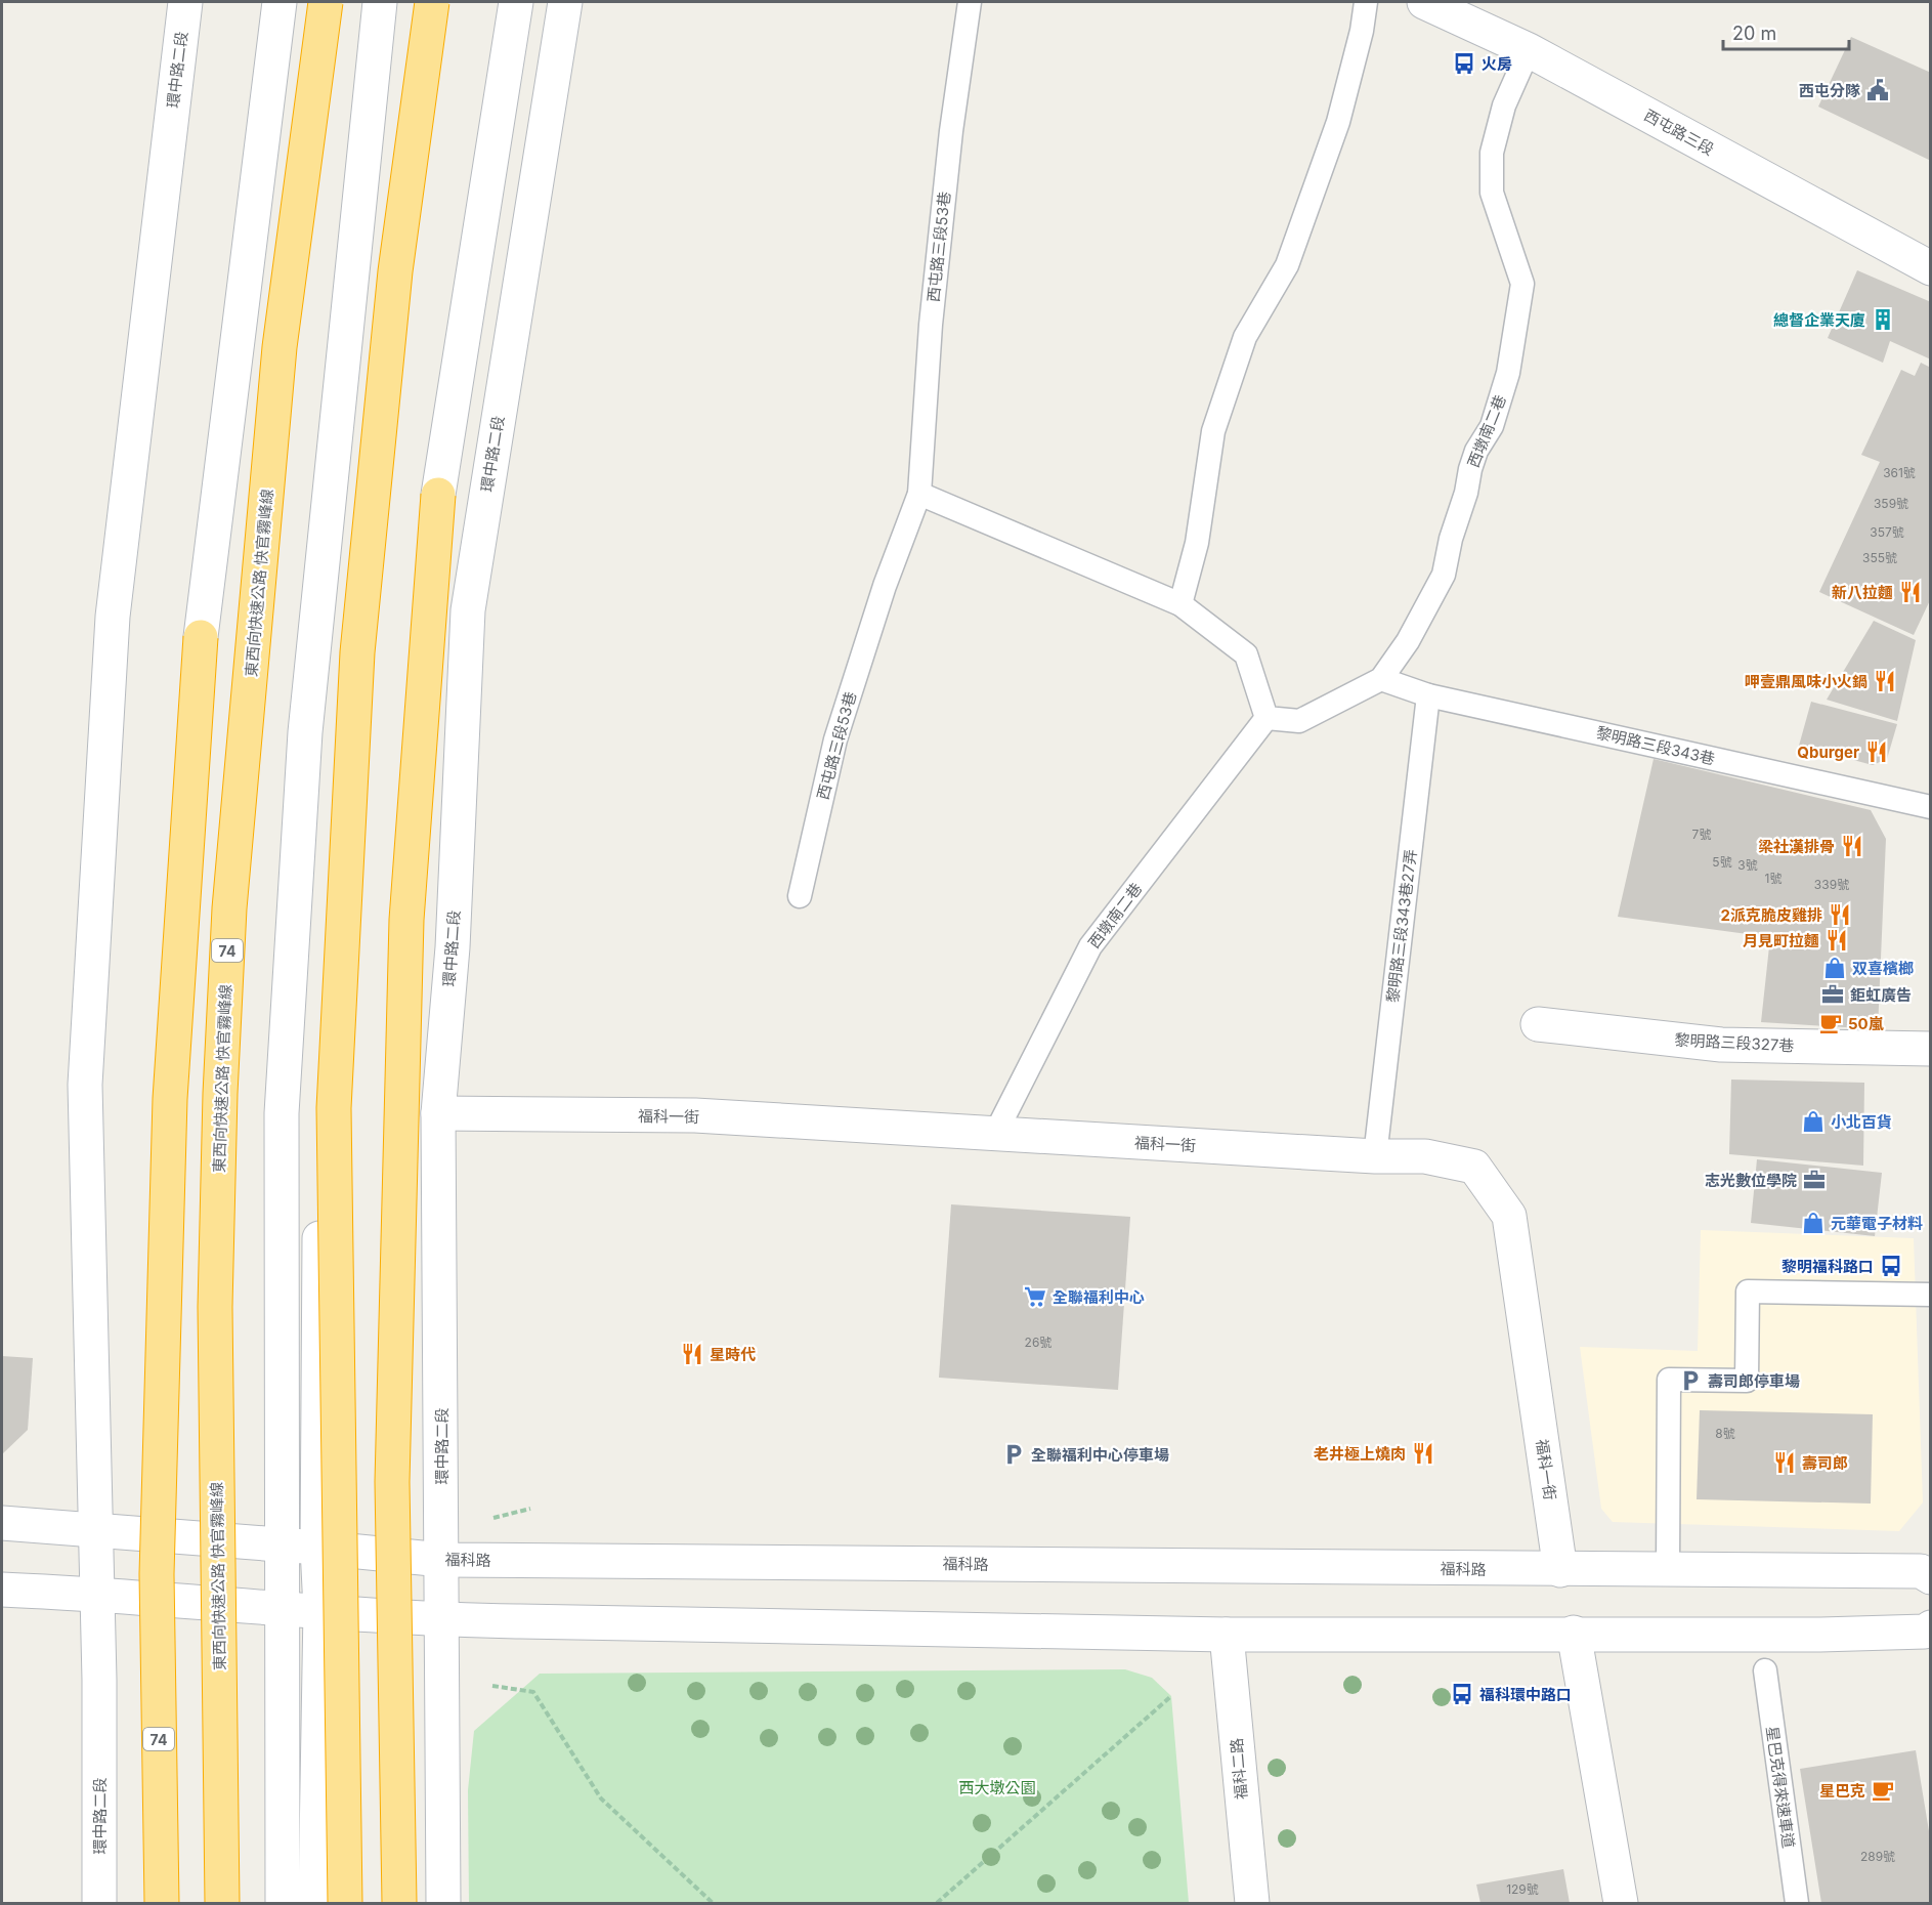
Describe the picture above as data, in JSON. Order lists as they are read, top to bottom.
{
  "streets": {
    "highway": ["東西向快速公路 快官霧峰線", "74"],
    "street": [
      "環中路二段",
      "西屯路三段",
      "黎明路三段327巷",
      "福科一街",
      "福科路",
      "福科二路"
    ],
    "lane": [
      "西屯路三段53巷",
      "西墩南二巷",
      "黎明路三段343巷",
      "黎明路三段343巷27弄",
      "星巴克得來速車道"
    ]
  },
  "crossings": [
    ["環中路二段", "福科一街"],
    ["環中路二段", "福科路"],
    ["西屯路三段", "西墩南二巷"],
    ["西墩南二巷", "黎明路三段343巷"],
    ["西墩南二巷", "福科一街"],
    ["黎明路三段343巷", "黎明路三段343巷27弄"],
    ["黎明路三段343巷27弄", "福科一街"],
    ["福科一街", "福科路"]
  ],
  "parks": ["西大墩公園"],
  "places": {
    "bus stop": ["火房", "黎明福科路口", "福科環中路口"],
    "public building": ["西屯分隊"],
    "building": ["總督企業天廈"],
    "restaurant": [
      "新八拉麵",
      "呷壹鼎風味小火鍋",
      "Qburger",
      "梁社漢排骨",
      "2派克脆皮雞排",
      "月見町拉麵",
      "星時代",
      "老井極上燒肉",
      "壽司郎"
    ],
    "shop": ["双喜檳榔", "小北百貨", "元華電子材料"],
    "office": ["鉅虹廣告", "志光數位學院"],
    "cafe": ["50嵐", "星巴克"],
    "supermarket": ["全聯福利中心"],
    "parking": ["壽司郎停車場", "全聯福利中心停車場"]
  },
  "house_numbers": [
    "361號",
    "359號",
    "357號",
    "355號",
    "7號",
    "5號",
    "3號",
    "1號",
    "339號",
    "26號",
    "8號",
    "289號",
    "129號"
  ],
  "scale_bar": "20 m"
}
